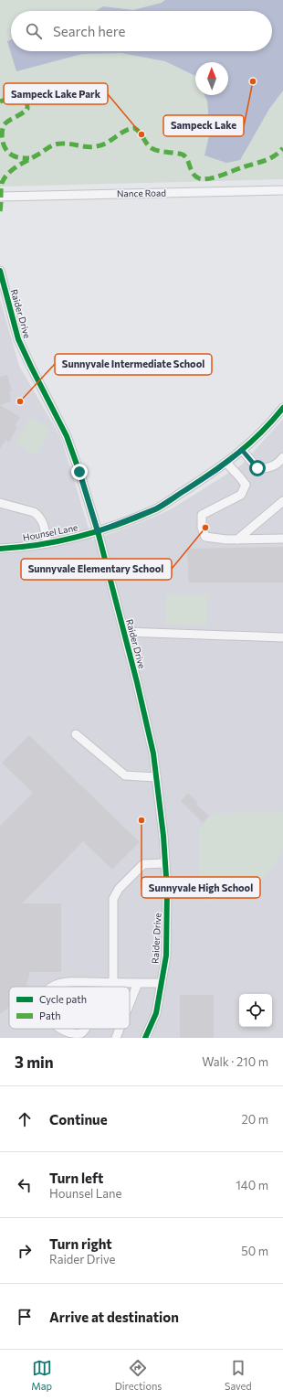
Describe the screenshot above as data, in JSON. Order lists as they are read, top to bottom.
{
  "streets": {
    "street": ["Nance Road", "Raider Drive", "Hounsel Lane"]
  },
  "crossings": [
    ["Raider Drive", "Hounsel Lane"]
  ],
  "places": [
    "Sampeck Lake",
    "Sampeck Lake Park",
    "Sunnyvale Intermediate School",
    "Sunnyvale Elementary School",
    "Sunnyvale High School"
  ],
  "legend": ["Cycle path", "Path"],
  "north": "top",
  "page": {
    "search": "Search here",
    "heading": ["3 min", "Walk · 210 m"],
    "list": [
      ["Continue", "20 m"],
      ["Turn left", "Hounsel Lane", "140 m"],
      ["Turn right", "Raider Drive", "50 m"],
      "Arrive at destination"
    ],
    "nav": ["Map", "Directions", "Saved"]
  }
}
